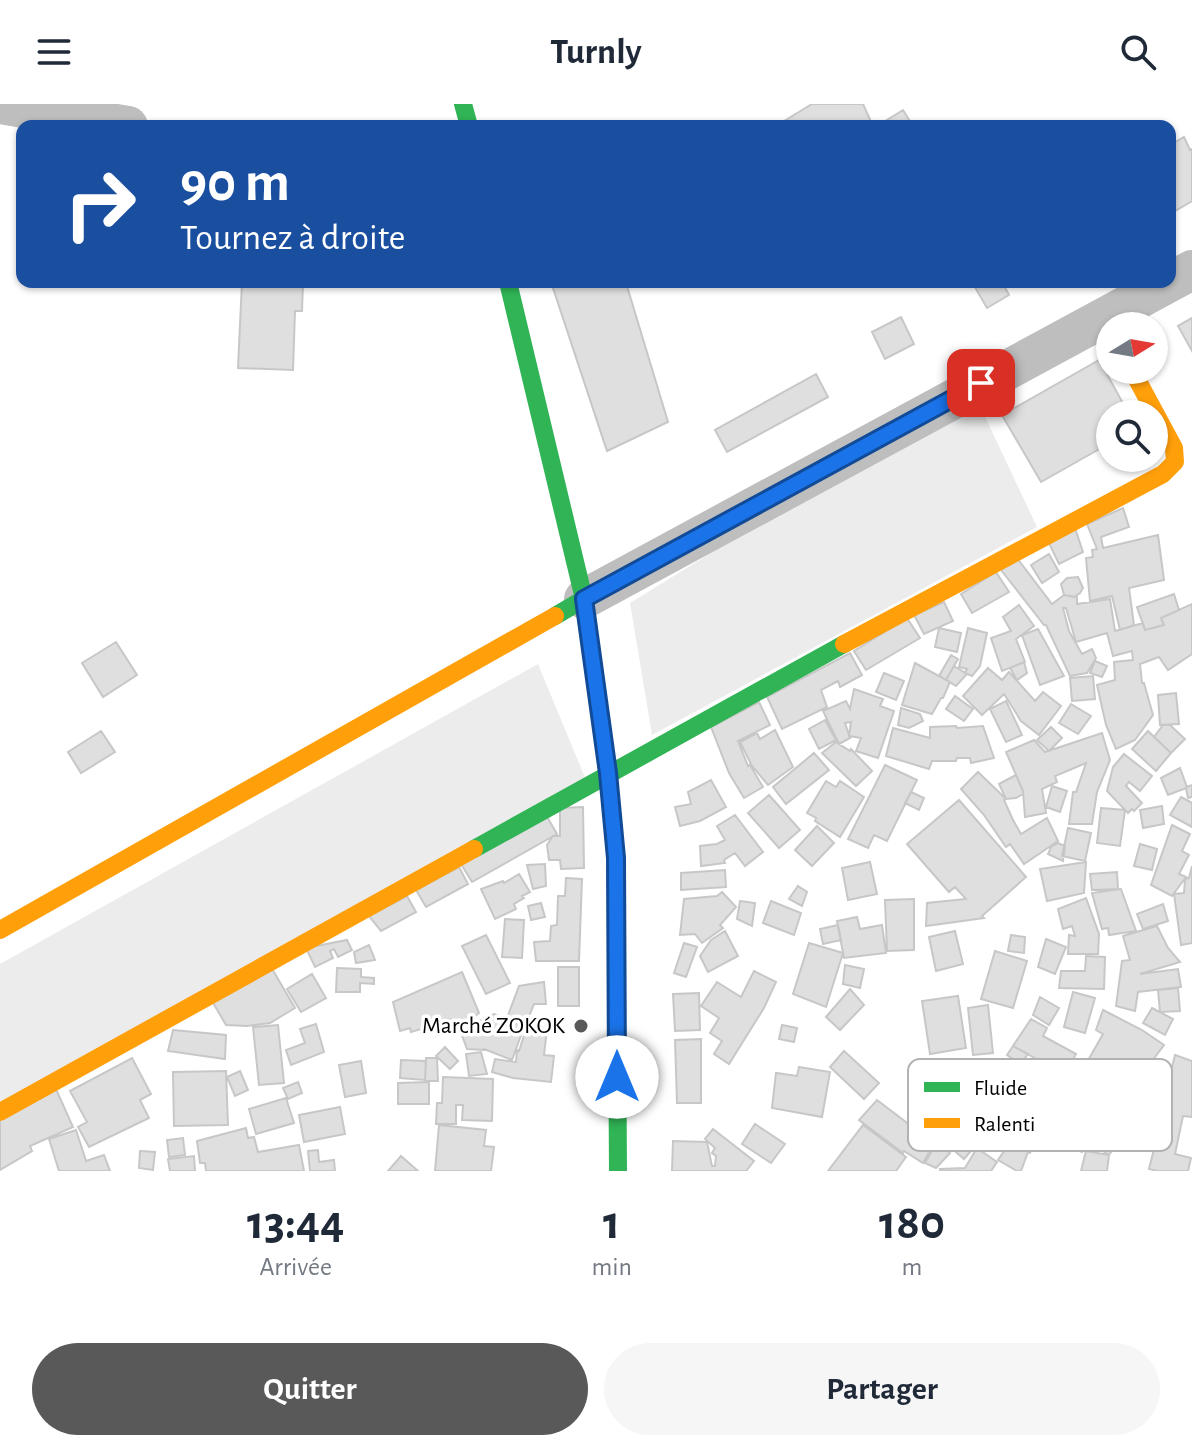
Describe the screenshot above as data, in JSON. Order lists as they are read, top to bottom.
{
  "places": ["Marché ZOKOK"],
  "legend": ["Fluide", "Ralenti"],
  "north": "right",
  "page": {
    "header": "Turnly",
    "turn": ["90 m", "Tournez à droite"],
    "eta": [
      "13:44",
      "Arrivée",
      "1",
      "min",
      "180",
      "m"
    ],
    "buttons": ["Quitter", "Partager"]
  }
}
